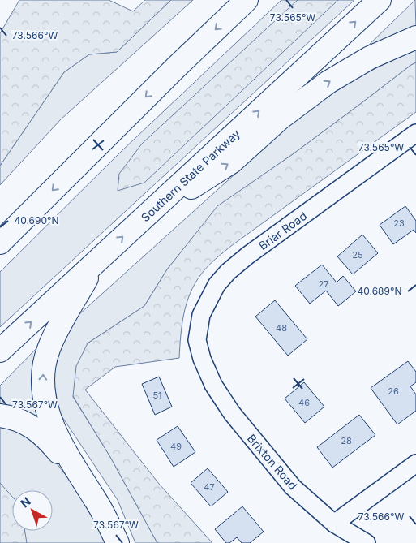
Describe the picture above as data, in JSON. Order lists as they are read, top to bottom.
{
  "streets": {
    "highway": ["Southern State Parkway"],
    "street": ["Briar Road", "Brixton Road"]
  },
  "crossings": [
    ["Briar Road", "Brixton Road"]
  ],
  "house_numbers": [
    "23",
    "25",
    "27",
    "48",
    "26",
    "51",
    "46",
    "28",
    "49",
    "47"
  ],
  "north": "top left",
  "coordinates": [
    "73.565°W",
    "73.566°W",
    "40.690°N",
    "40.689°N",
    "73.567°W"
  ]
}
